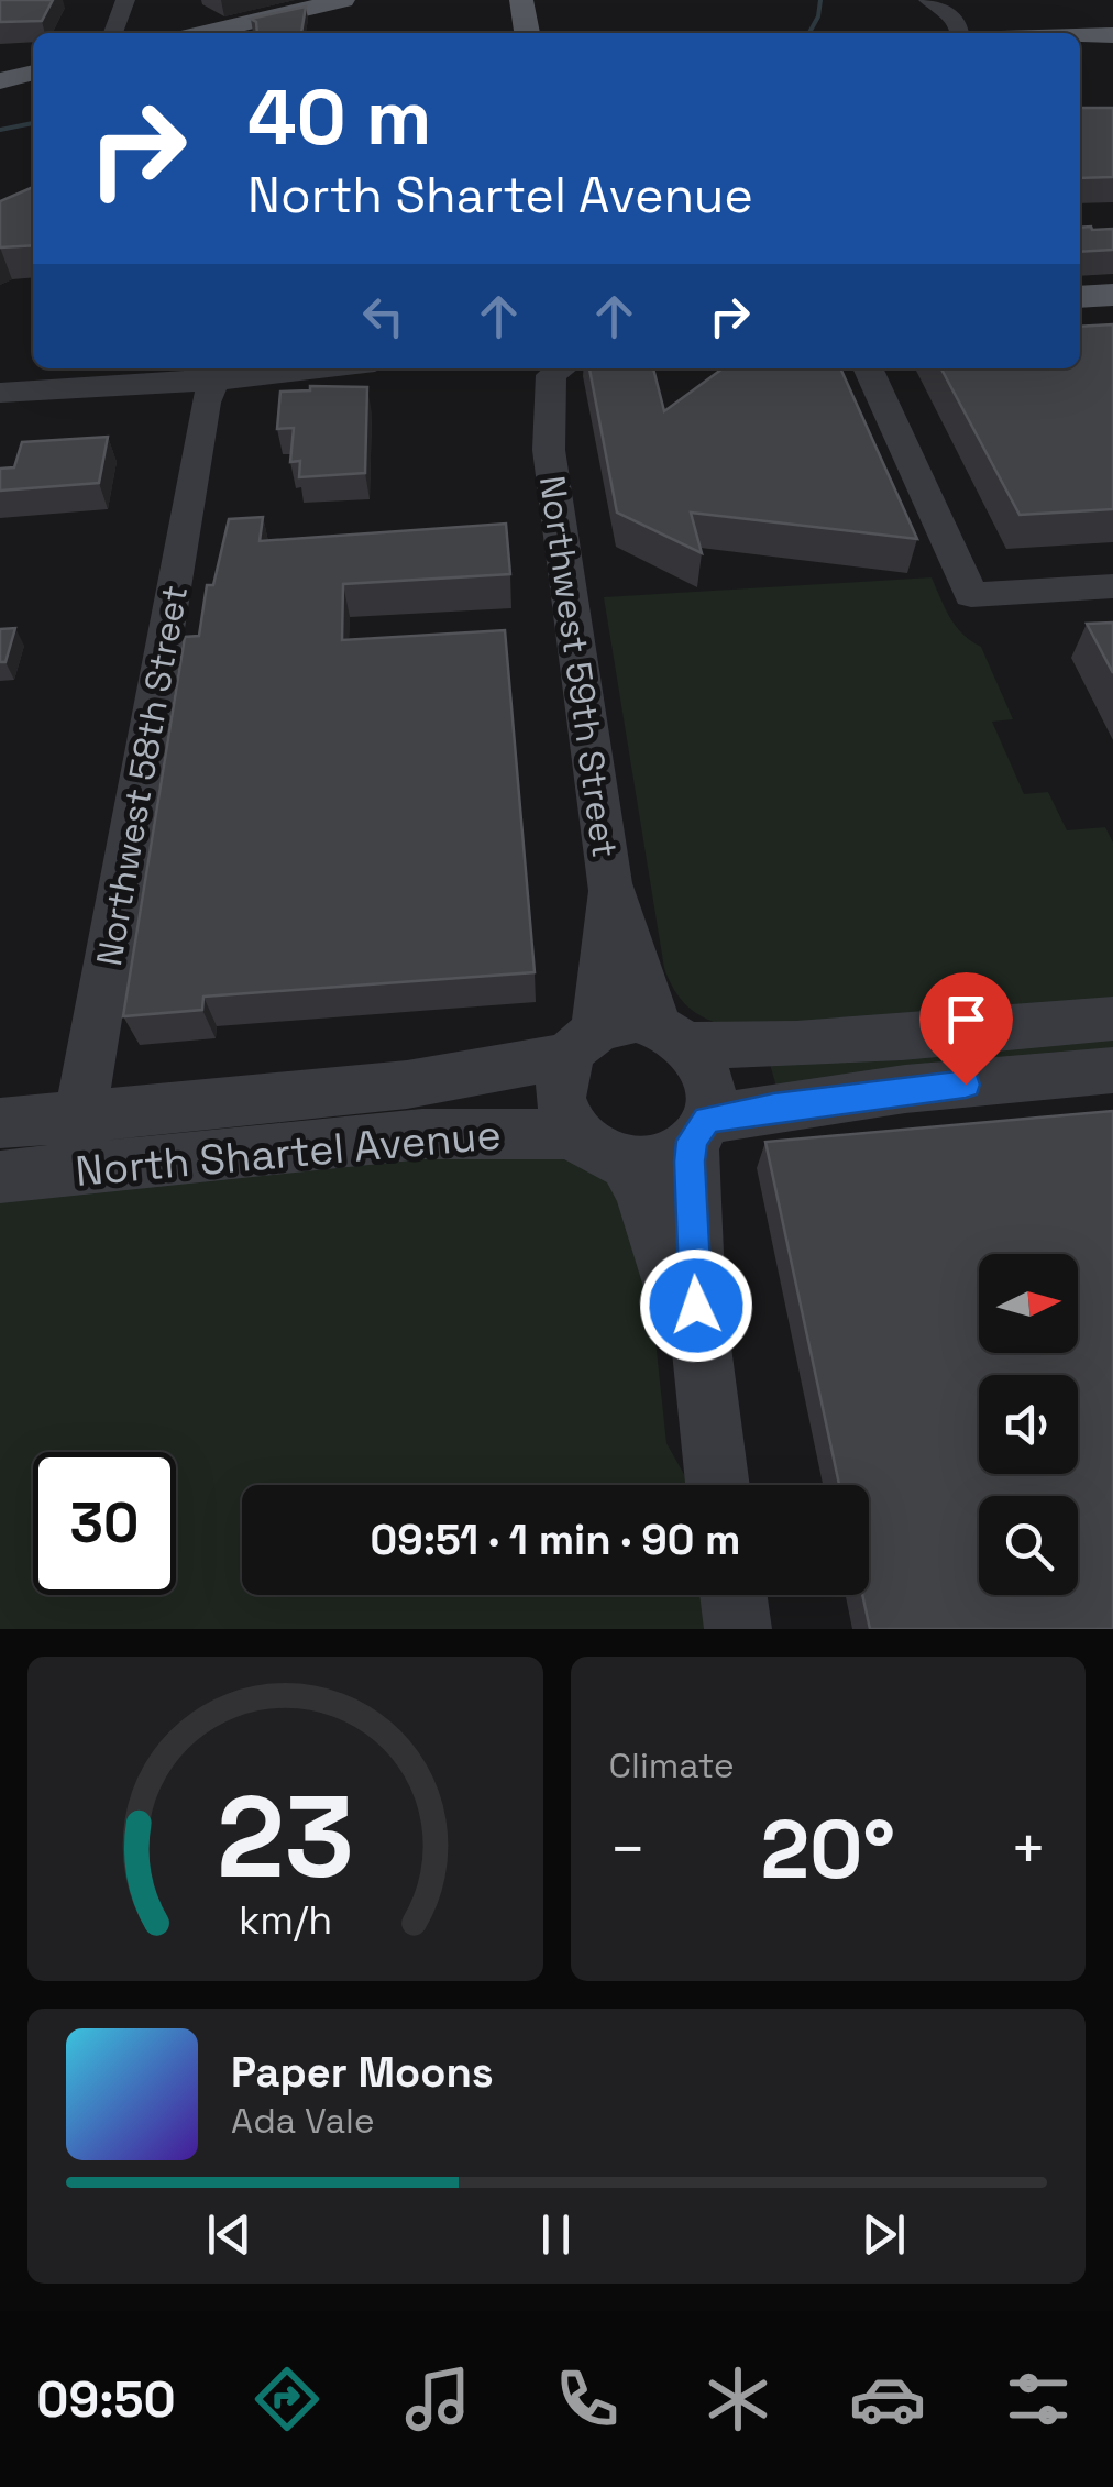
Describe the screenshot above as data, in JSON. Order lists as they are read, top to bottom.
{
  "streets": {
    "street": ["Northwest 59th Street", "Northwest 58th Street", "North Shartel Avenue"]
  },
  "crossings": [
    ["Northwest 59th Street", "North Shartel Avenue"],
    ["Northwest 58th Street", "North Shartel Avenue"]
  ],
  "north": "right",
  "page": {
    "turn": ["40 m", "North Shartel Avenue"],
    "limit": "30",
    "trip": "09:51 · 1 min · 90 m",
    "tile": "Climate",
    "heat": ["−", "20°", "+"],
    "song": ["Paper Moons", "Ada Vale"],
    "tabs": "09:50",
    "gauge": ["23", "km/h"]
  }
}
